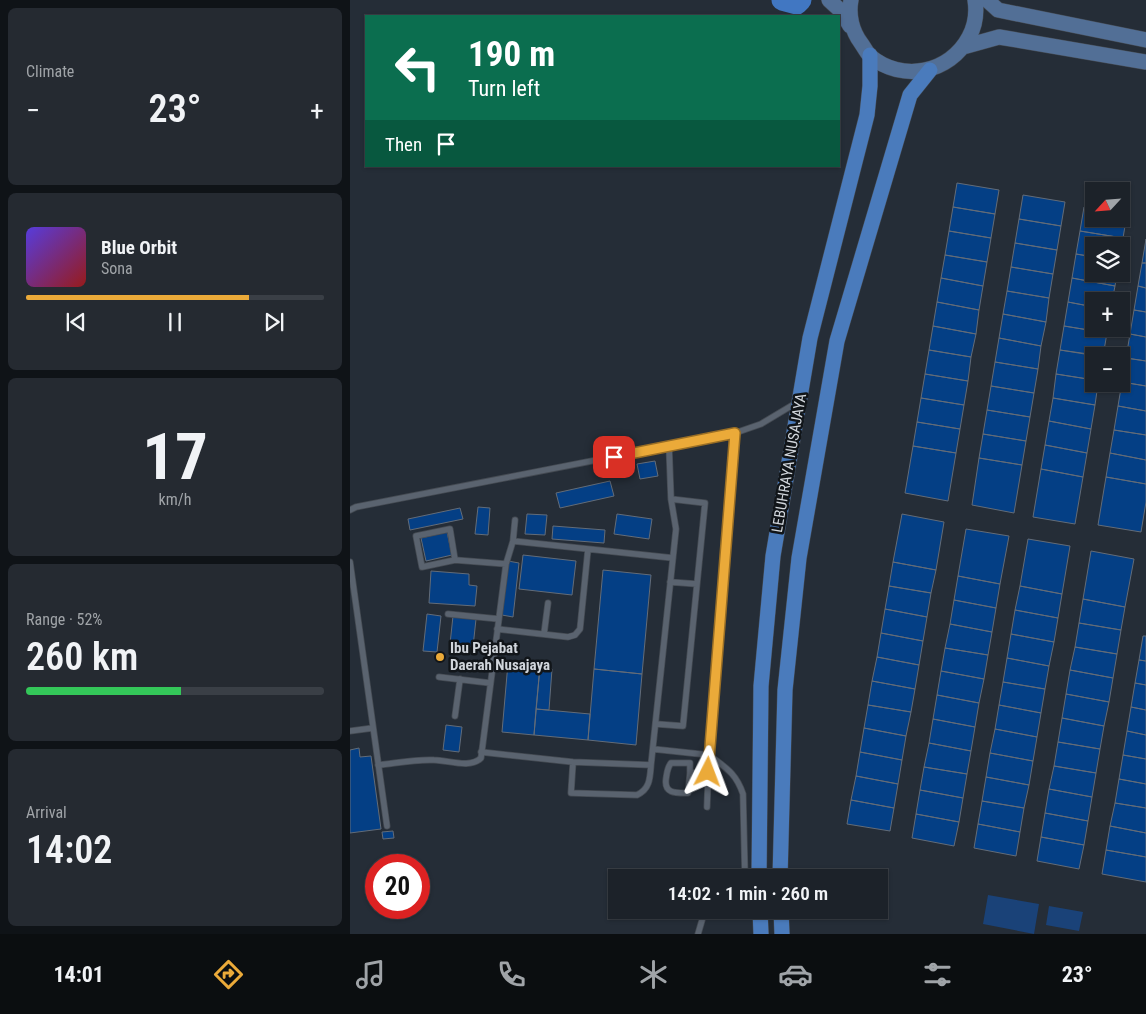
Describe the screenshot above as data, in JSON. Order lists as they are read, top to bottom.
{
  "streets": {
    "main road": ["LEBUHRAYA NUSAJAYA"]
  },
  "places": ["Ibu Pejabat Daerah Nusajaya"],
  "north": "bottom left",
  "page": {
    "tile": [
      "Climate",
      ["17", "km/h"],
      ["Range · 52%", "260 km"],
      ["Arrival", "14:02"]
    ],
    "turn": ["190 m", "Turn left"],
    "heat": ["−", "23°", "+"],
    "then": "Then",
    "map_buttons": ["+", "−"],
    "song": ["Blue Orbit", "Sona"],
    "limit": "20",
    "trip": "14:02 · 1 min · 260 m",
    "tabs": ["14:01", "23°"]
  }
}
